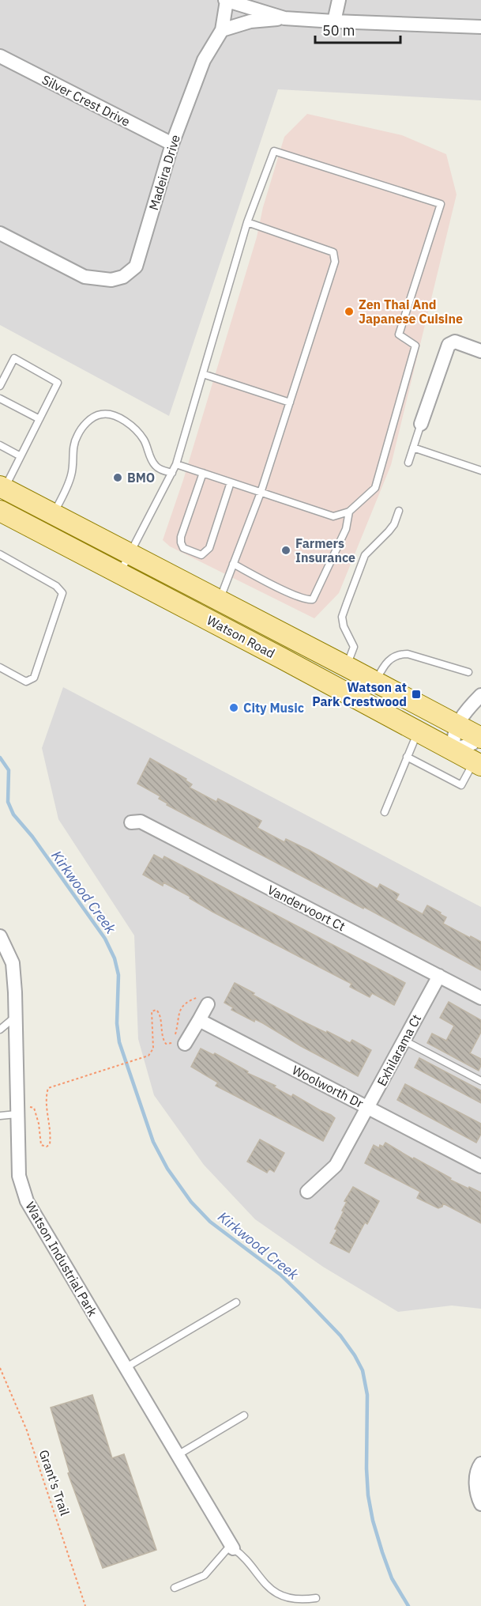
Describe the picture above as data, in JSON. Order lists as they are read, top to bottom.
{
  "streets": {
    "main road": ["Watson Road"],
    "street": [
      "Silver Crest Drive",
      "Madeira Drive",
      "Vandervoort Ct",
      "Exhilarama Ct",
      "Woolworth Dr",
      "Watson Industrial Park"
    ],
    "path": ["Grant's Trail"]
  },
  "crossings": [
    ["Silver Crest Drive", "Madeira Drive"],
    ["Vandervoort Ct", "Exhilarama Ct"],
    ["Exhilarama Ct", "Woolworth Dr"]
  ],
  "water": ["Kirkwood Creek"],
  "places": {
    "other": [
      "Zen Thai And Japanese Cuisine",
      "BMO",
      "Farmers Insurance",
      "City Music"
    ],
    "transit": ["Watson at Park Crestwood"]
  },
  "scale_bar": "50 m"
}
